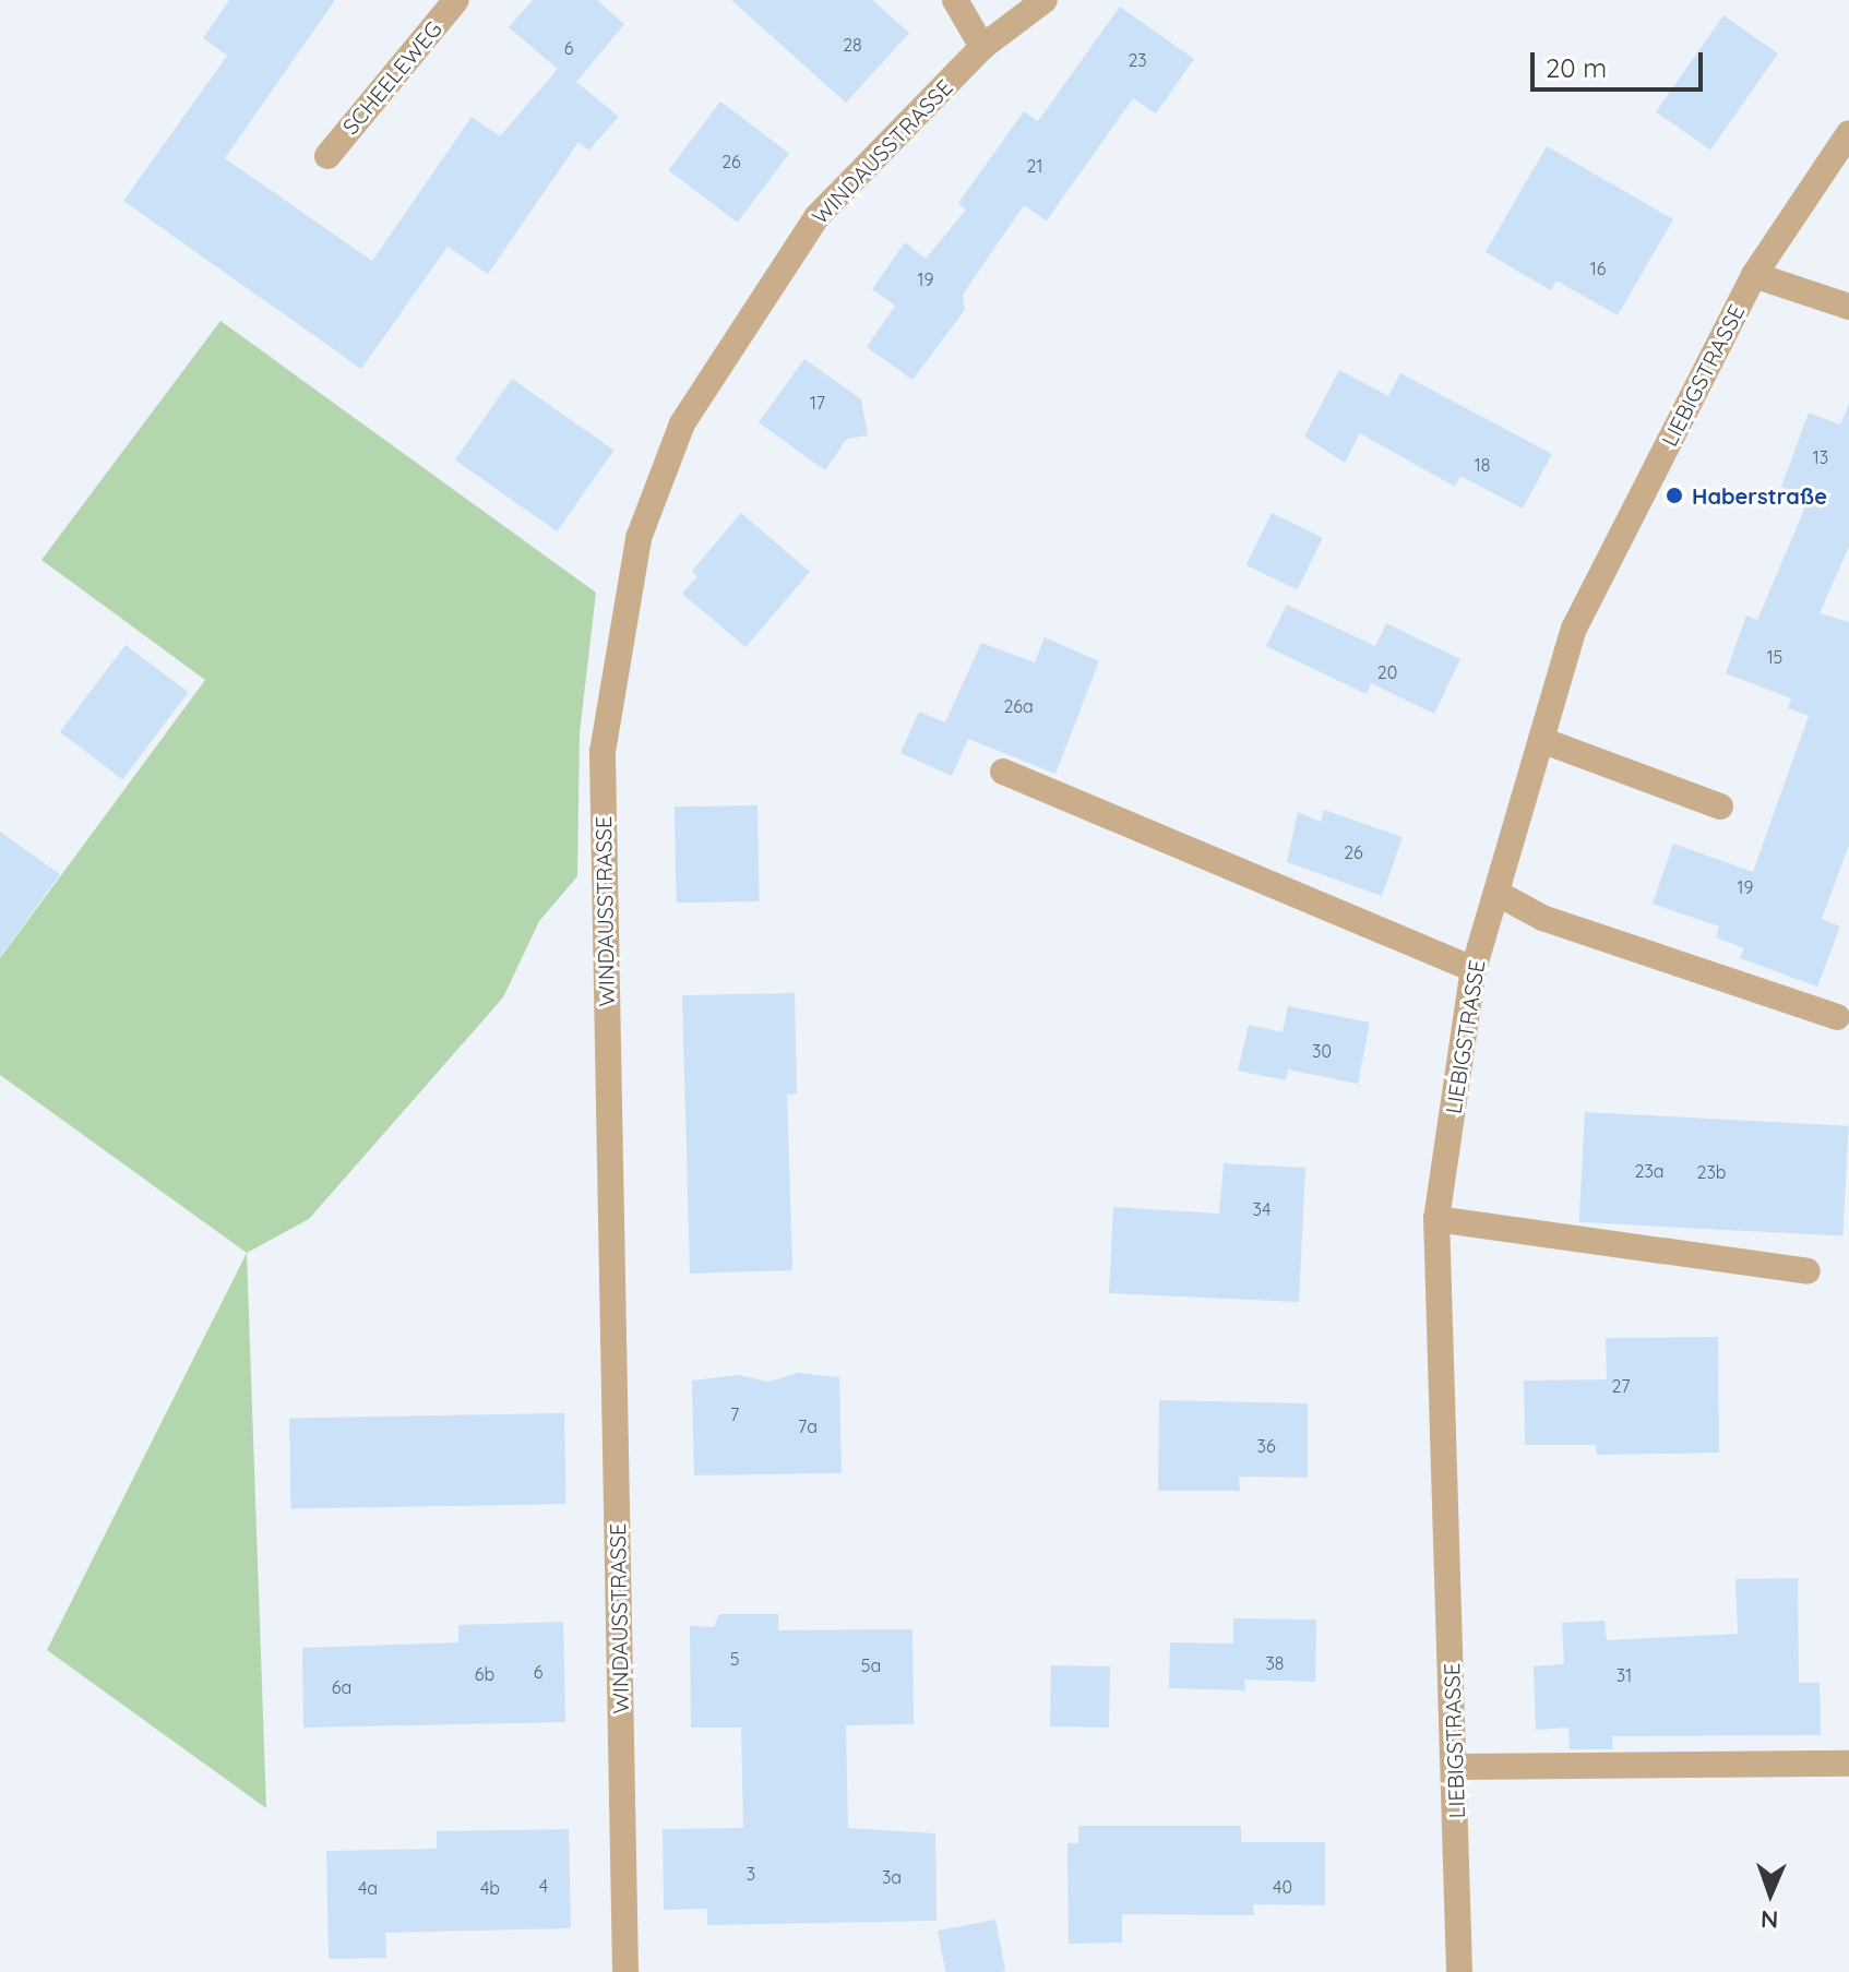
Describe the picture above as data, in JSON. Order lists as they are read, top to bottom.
{
  "streets": {
    "street": ["SCHEELEWEG", "WINDAUSSTRASSE", "LIEBIGSTRASSE"]
  },
  "places": ["Haberstraße"],
  "house_numbers": [
    "28",
    "6",
    "23",
    "26",
    "21",
    "16",
    "19",
    "17",
    "13",
    "18",
    "15",
    "20",
    "26a",
    "26",
    "19",
    "30",
    "23a",
    "23b",
    "34",
    "27",
    "7",
    "7a",
    "36",
    "5",
    "38",
    "5a",
    "6",
    "6b",
    "31",
    "6a",
    "3",
    "3a",
    "4",
    "40",
    "4a",
    "4b"
  ],
  "scale_bar": "20 m",
  "north": "bottom"
}
